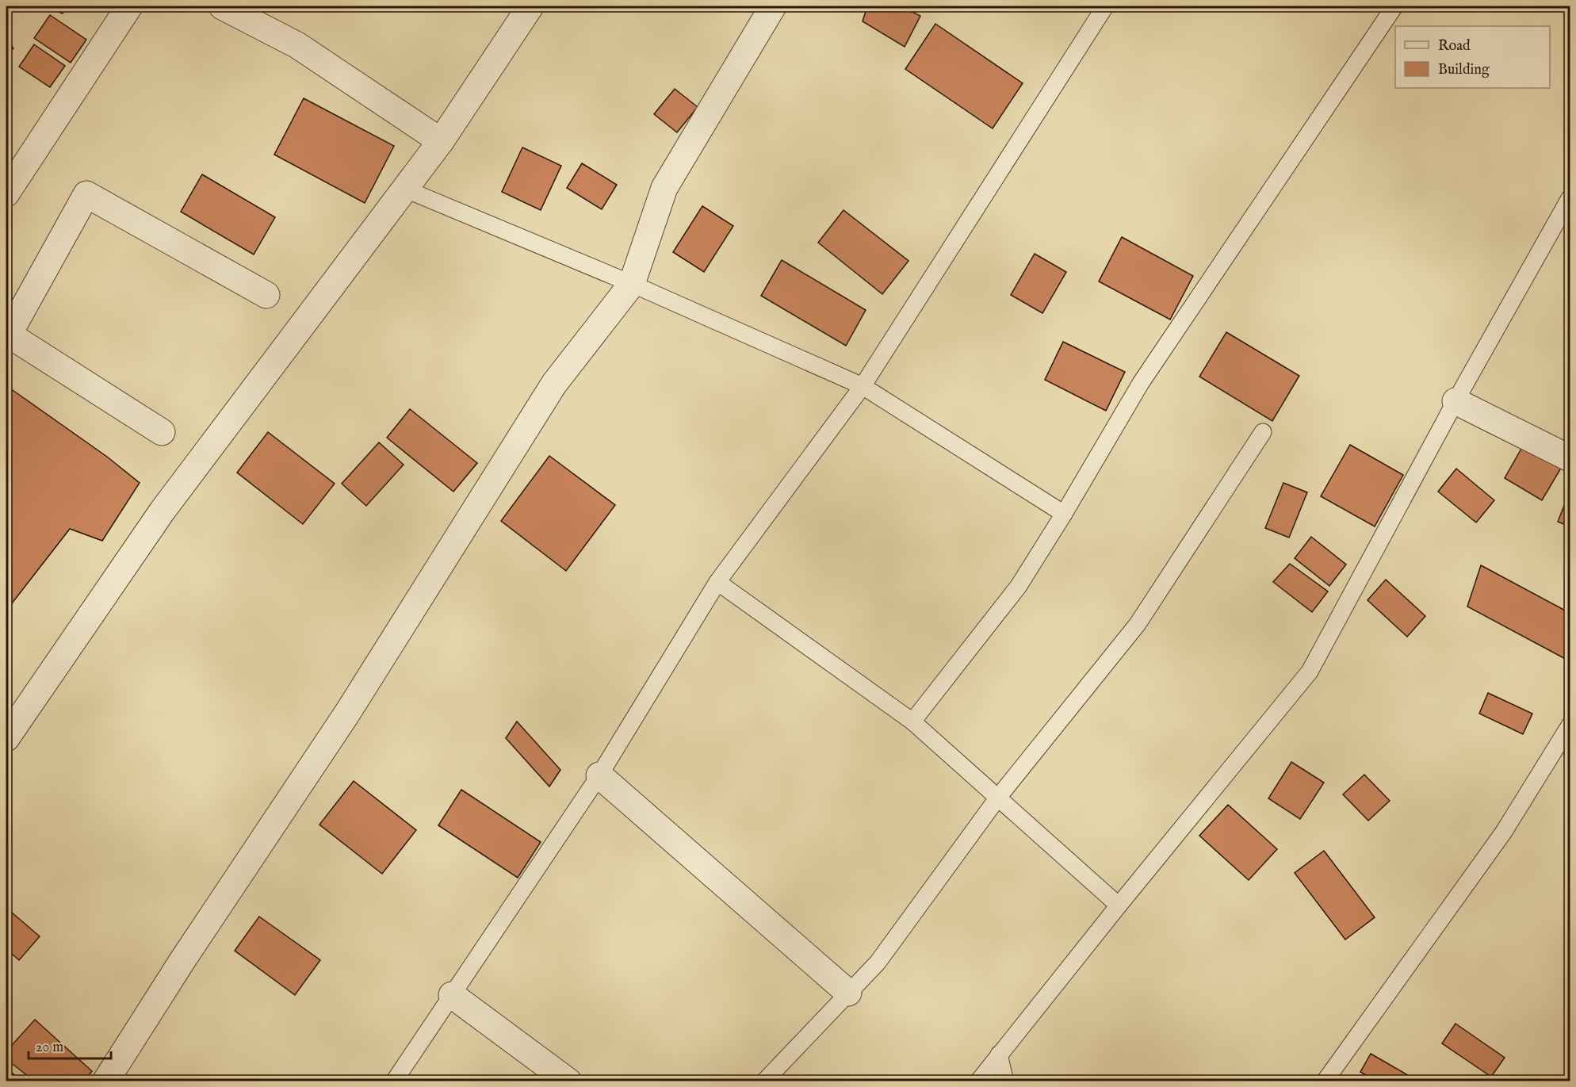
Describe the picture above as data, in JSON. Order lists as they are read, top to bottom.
{
  "legend": ["Road", "Building"],
  "scale_bar": "20 m"
}
